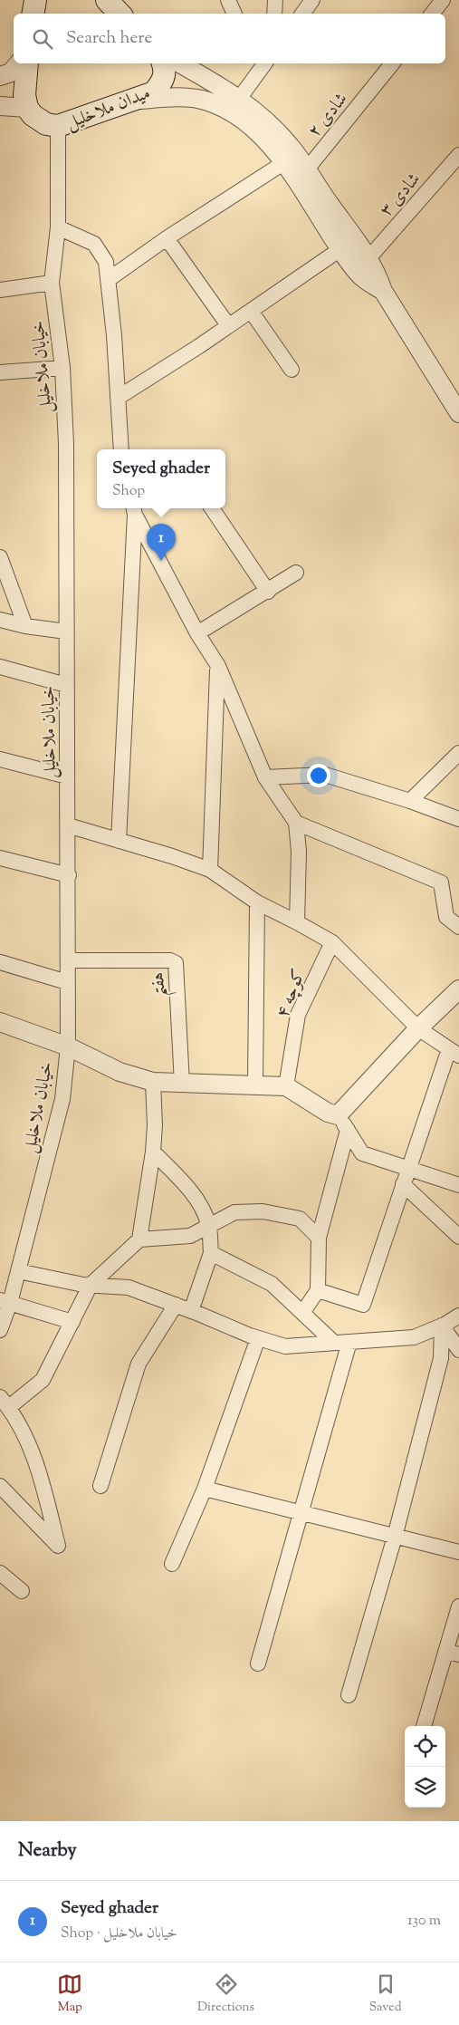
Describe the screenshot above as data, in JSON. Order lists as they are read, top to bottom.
{
  "streets": {
    "main road": ["میدان ملاخلیل"],
    "street": [
      "شادی ۲",
      "شادی ۳",
      "خیابان ملاخلیل",
      "هفتم",
      "کوچه ۴"
    ]
  },
  "crossings": [
    ["میدان ملاخلیل", "خیابان ملاخلیل"],
    ["خیابان ملاخلیل", "هفتم"]
  ],
  "page": {
    "search": "Search here",
    "popup": ["Seyed ghader", "Shop"],
    "pins": "1",
    "heading": "Nearby",
    "list": [
      {
        "mark": "1",
        "name": "Seyed ghader",
        "note": "Shop · خیابان ملاخلیل",
        "value": "130 m"
      }
    ],
    "nav": ["Map", "Directions", "Saved"]
  }
}
